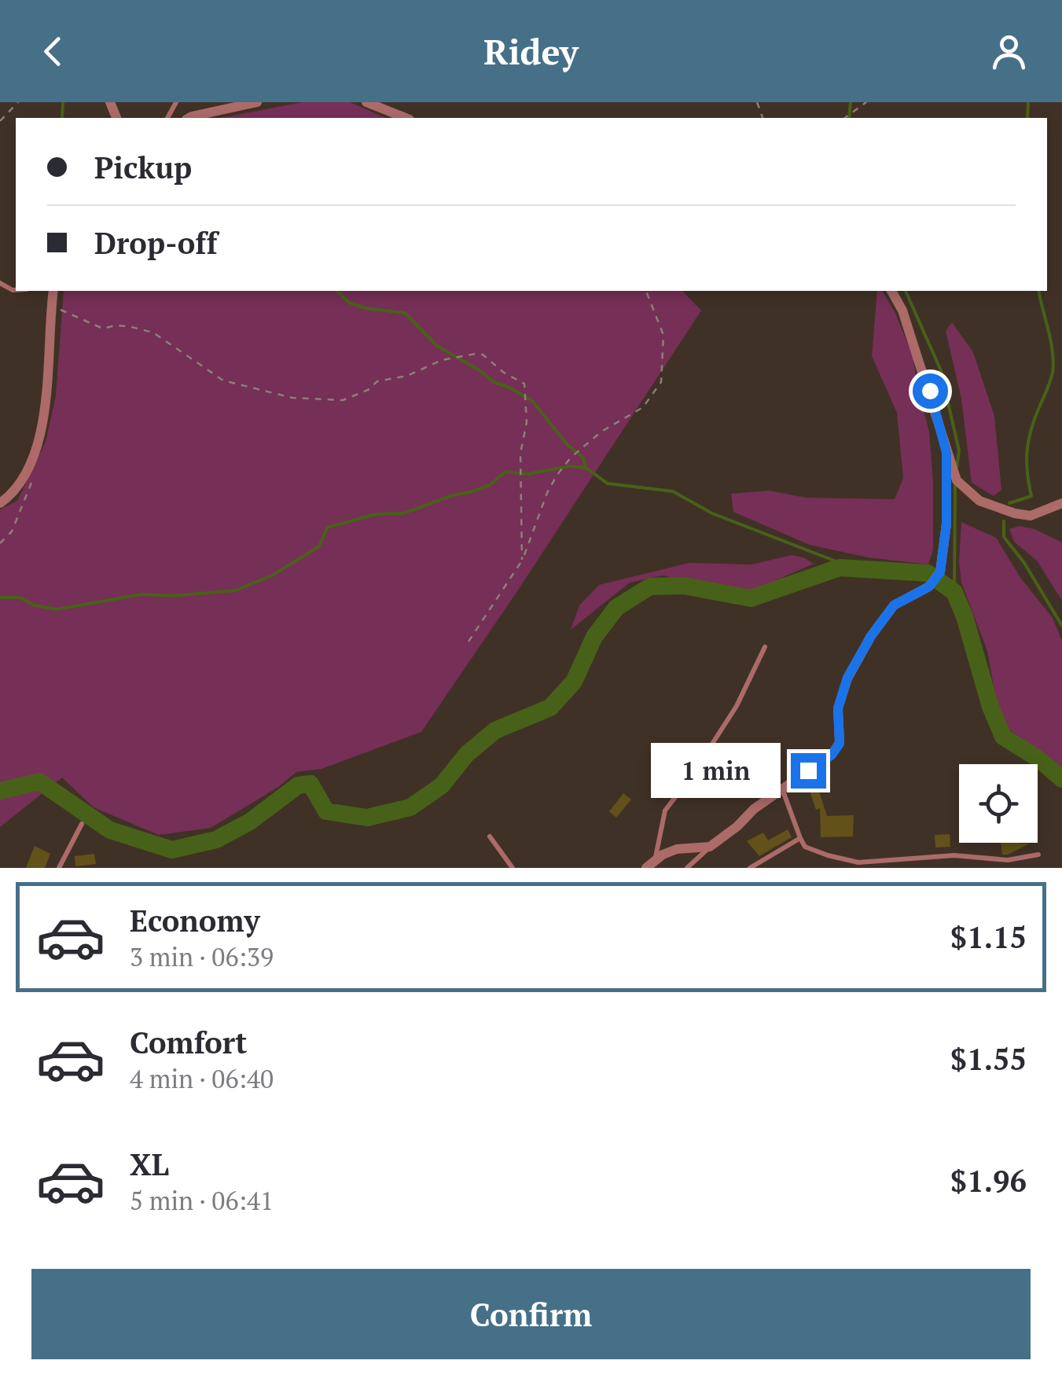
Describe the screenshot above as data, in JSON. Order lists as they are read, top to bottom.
{
  "page": {
    "header": "Ridey",
    "banner": ["Pickup", "Drop-off"],
    "bubble": "1 min",
    "list": [
      {
        "name": "Economy",
        "note": "3 min · 06:39",
        "value": "$1.15"
      },
      {
        "name": "Comfort",
        "note": "4 min · 06:40",
        "value": "$1.55"
      },
      {
        "name": "XL",
        "note": "5 min · 06:41",
        "value": "$1.96"
      }
    ],
    "buttons": "Confirm"
  }
}
